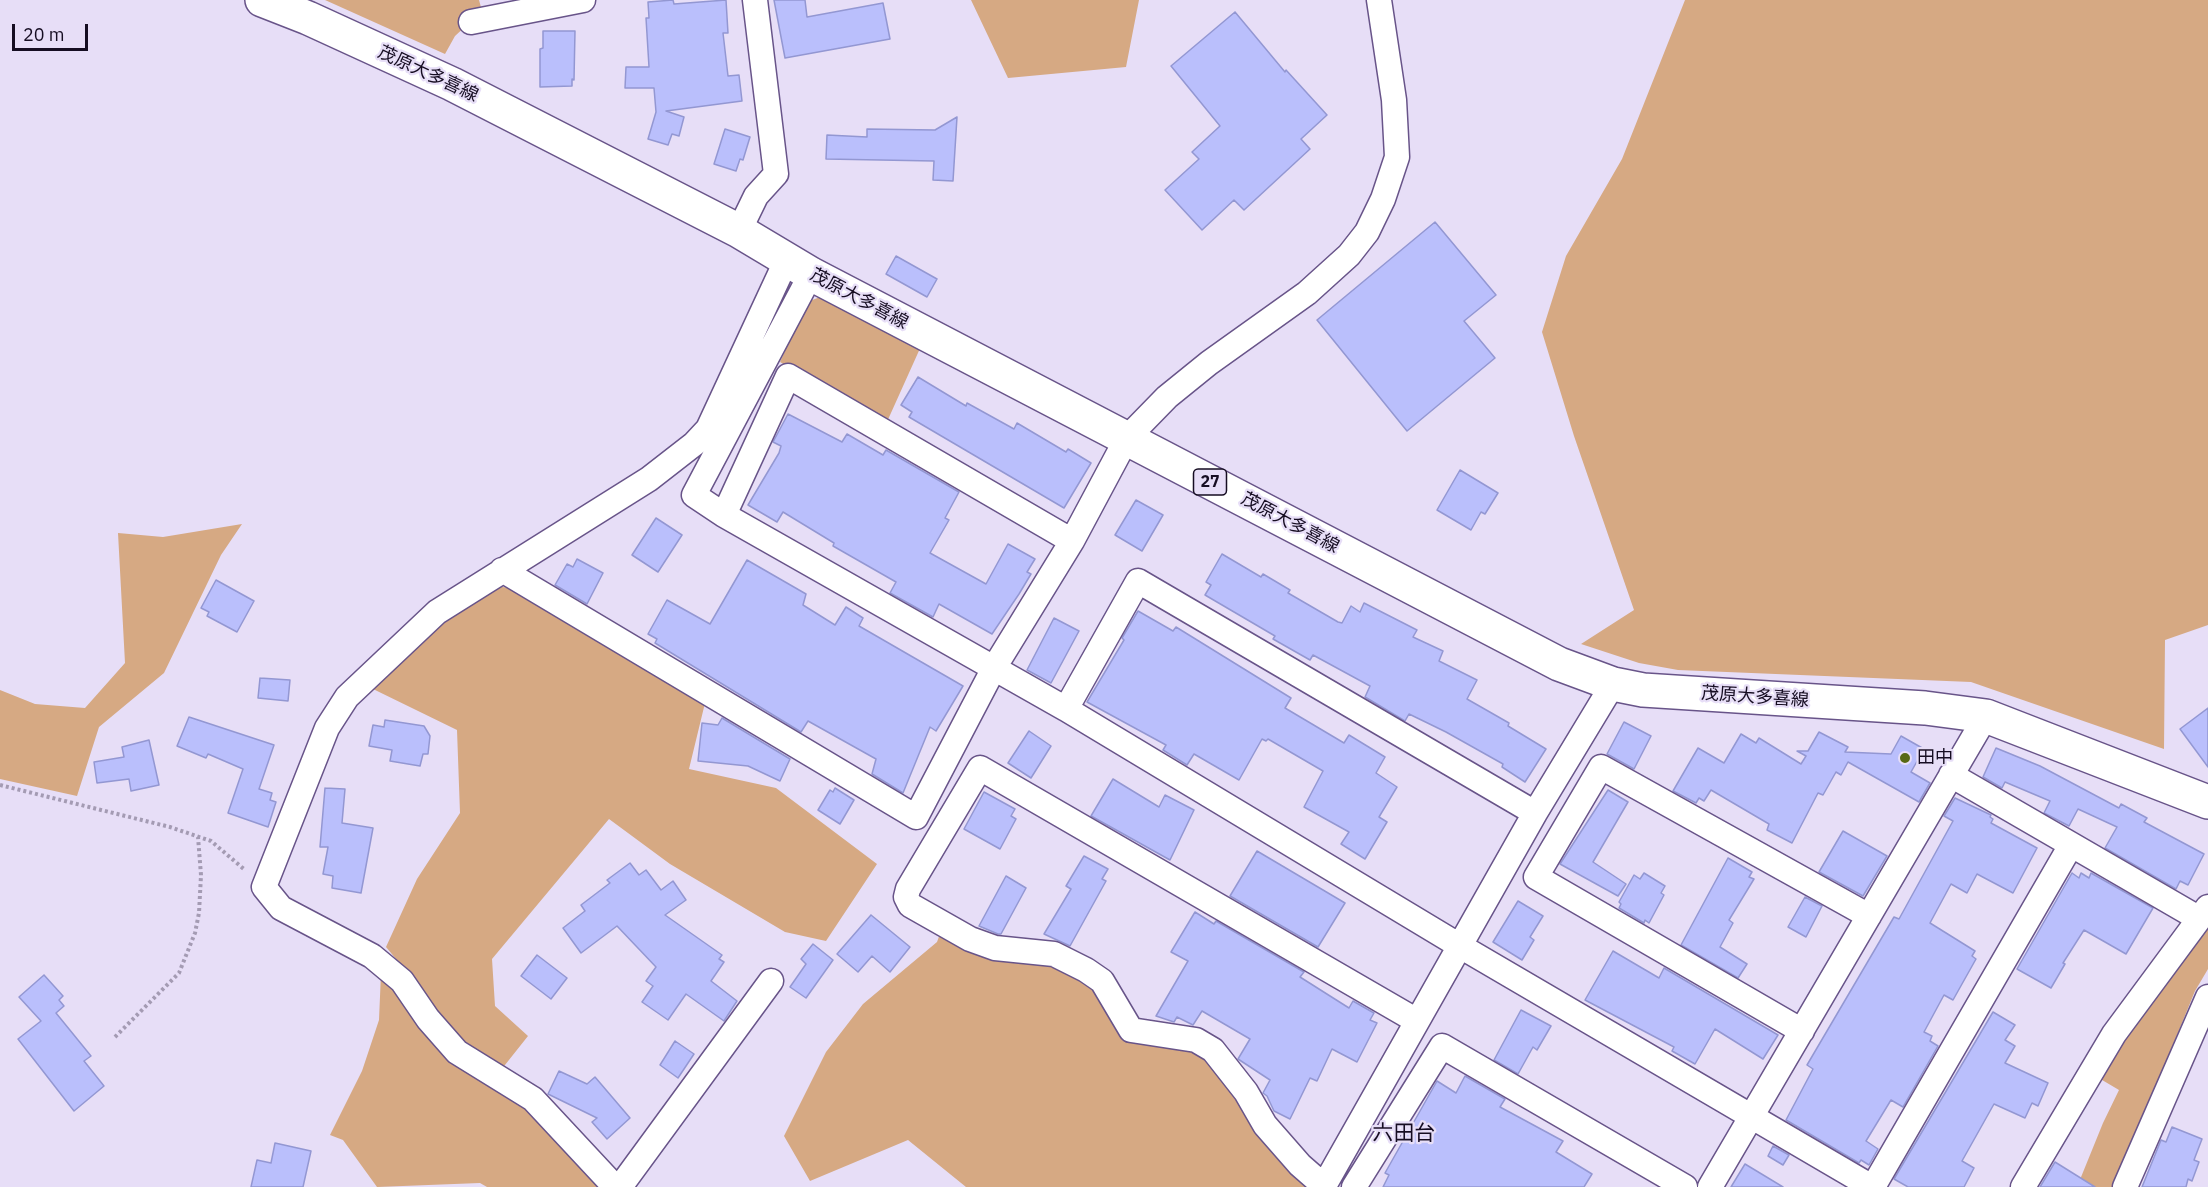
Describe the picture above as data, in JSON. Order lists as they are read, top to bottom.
{
  "streets": {
    "main road": ["茂原大多喜線", "27"]
  },
  "districts": ["六田台"],
  "places": ["田中"],
  "scale_bar": "20 m"
}
